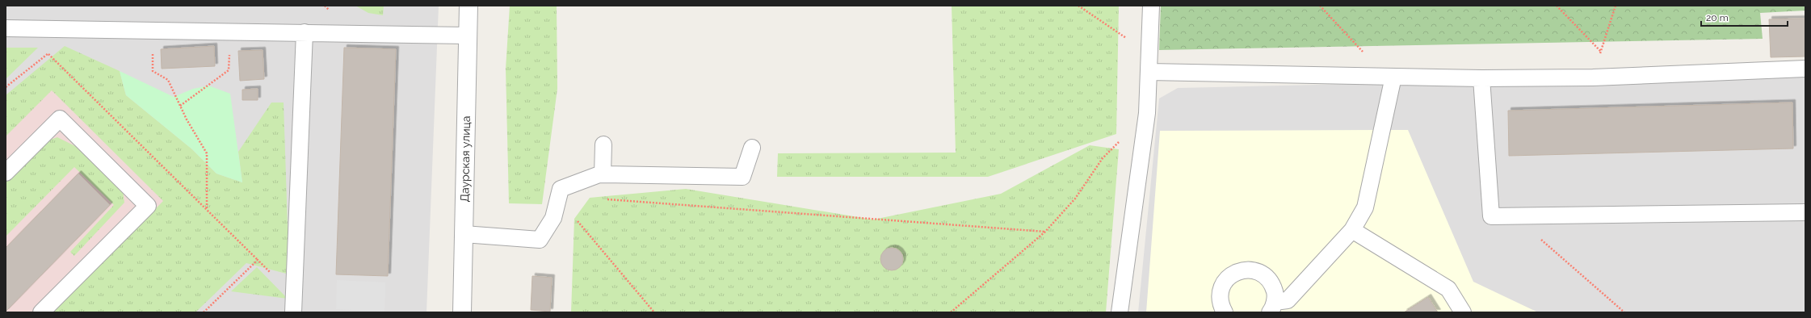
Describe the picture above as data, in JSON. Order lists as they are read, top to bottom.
{
  "streets": {
    "street": ["Даурская улица"]
  },
  "scale_bar": "20 m"
}
